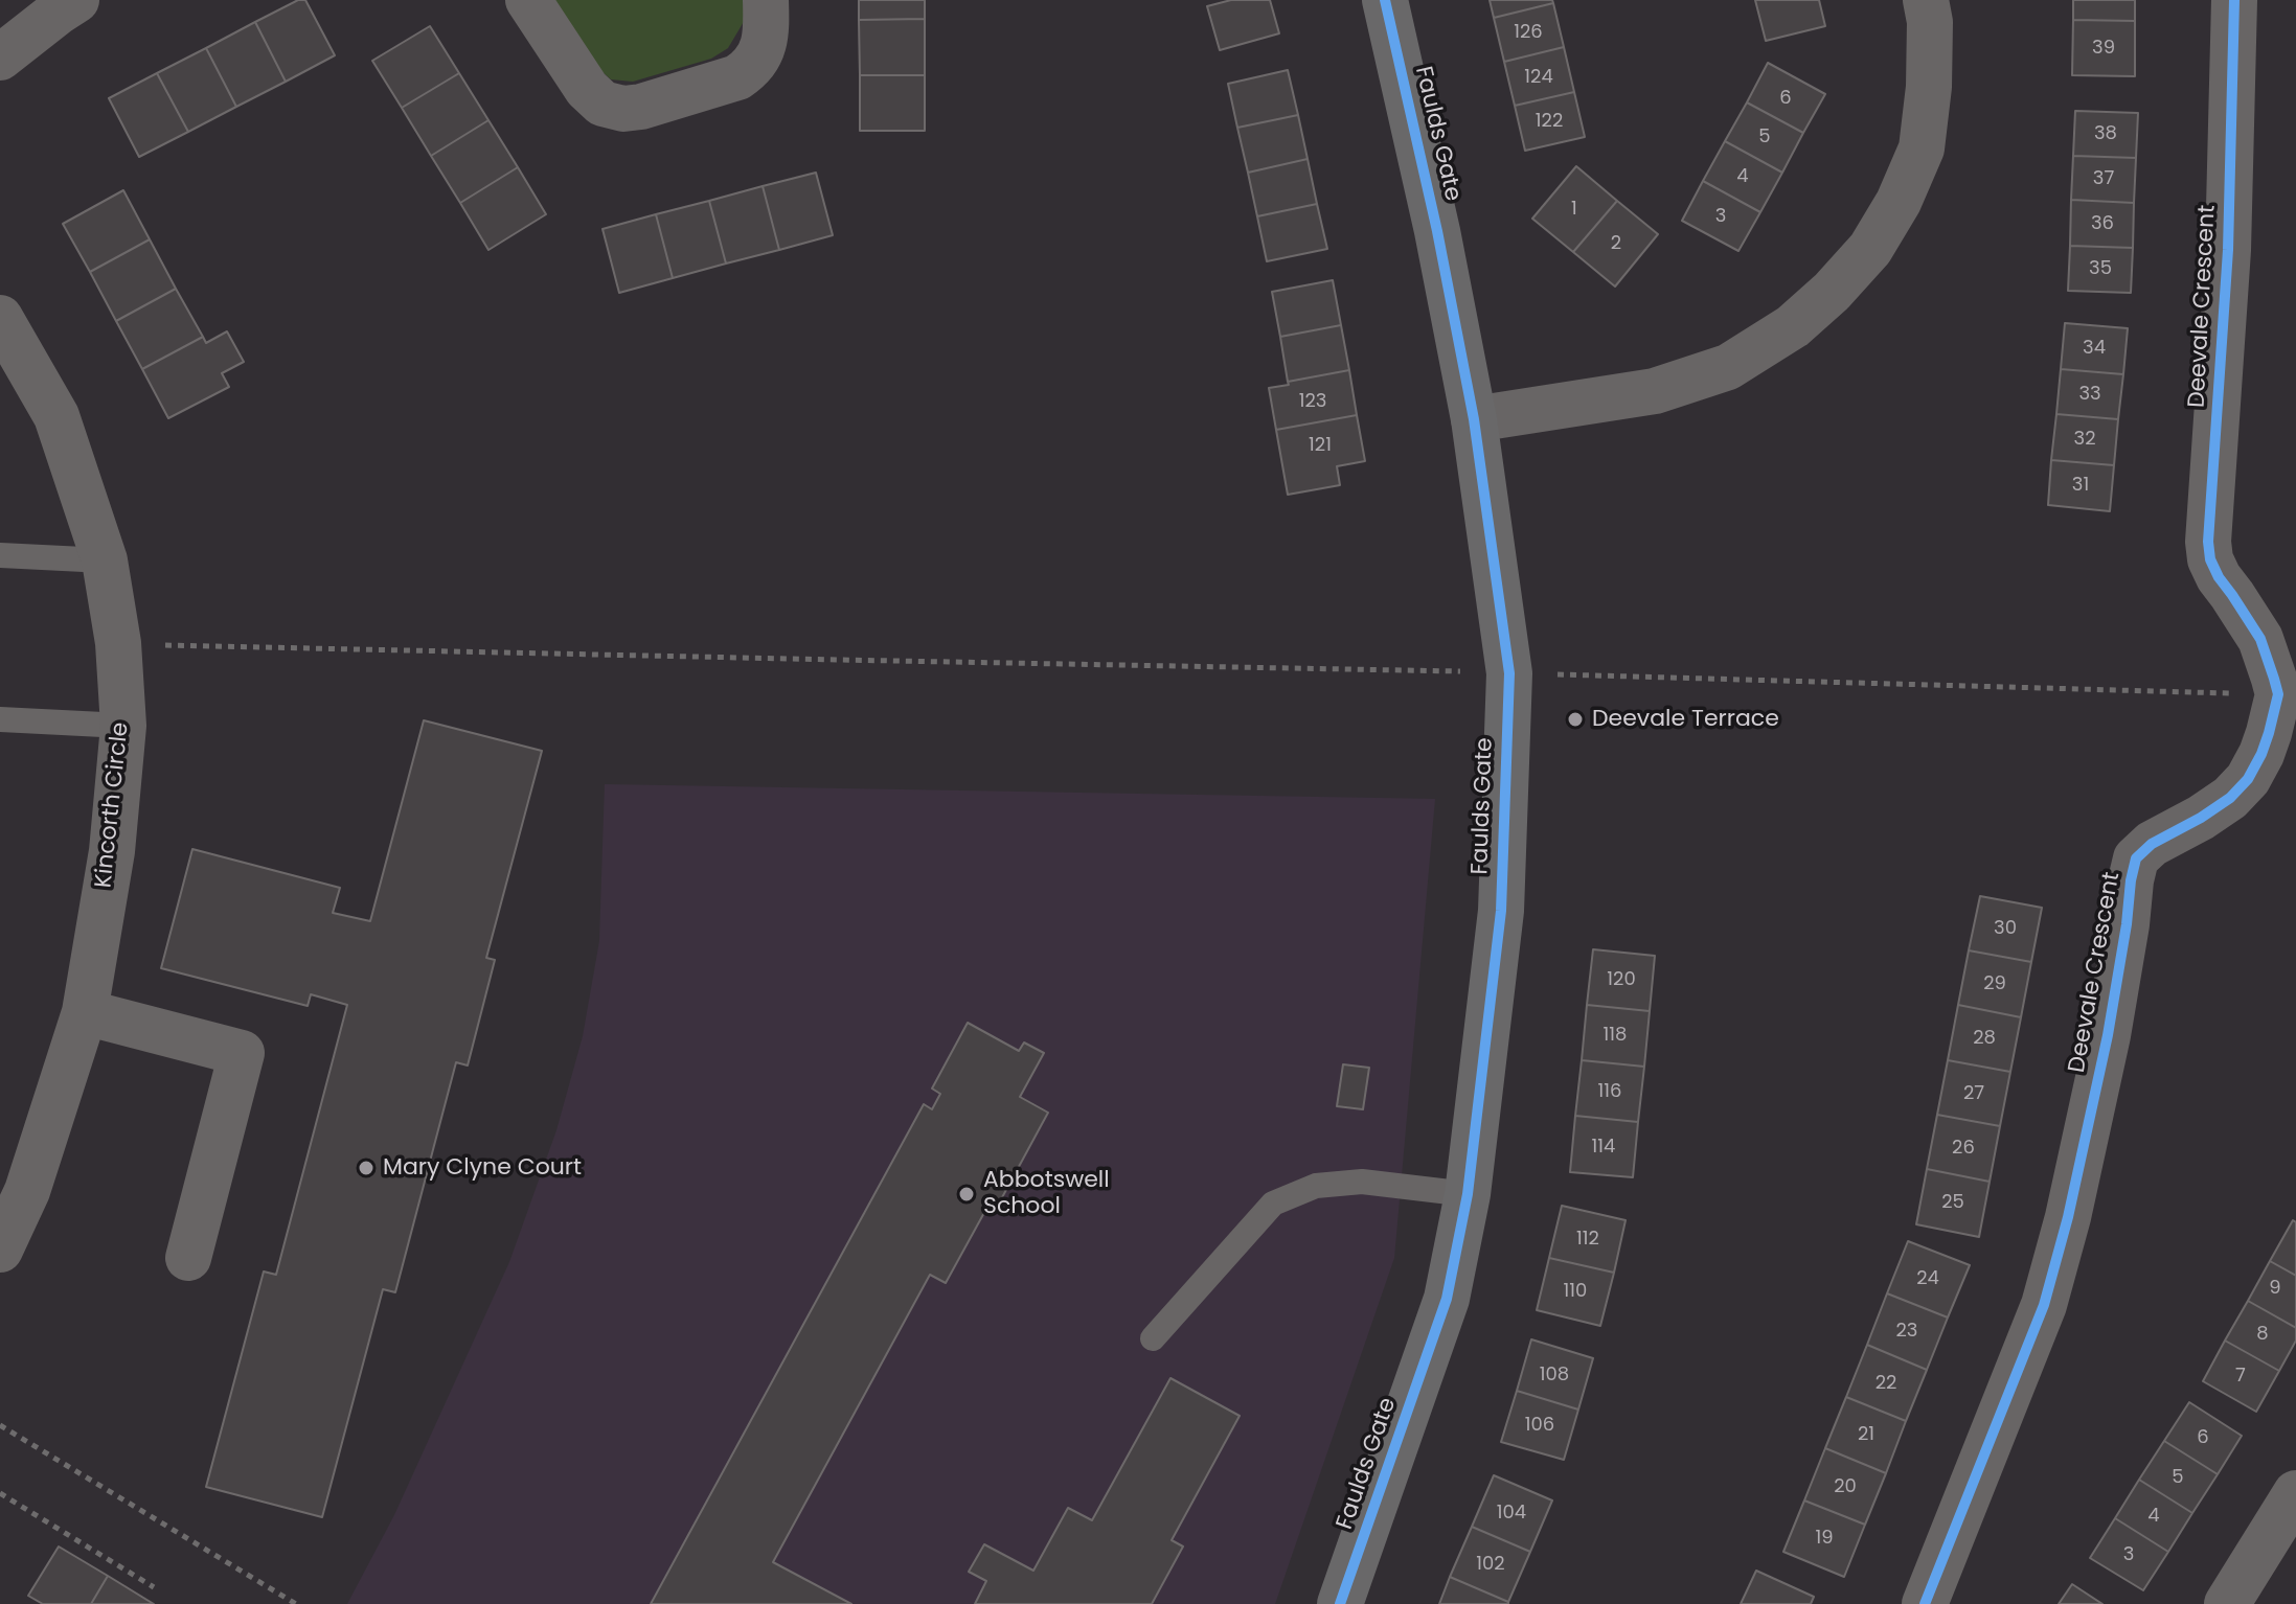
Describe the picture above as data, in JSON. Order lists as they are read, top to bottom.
{
  "streets": {
    "street": ["Faulds Gate", "Deevale Crescent", "Kincorth Circle"]
  },
  "places": ["Deevale Terrace", "Mary Clyne Court", "Abbotswell School"],
  "house_numbers": [
    "126",
    "39",
    "124",
    "6",
    "122",
    "38",
    "5",
    "4",
    "37",
    "1",
    "3",
    "36",
    "2",
    "35",
    "34",
    "33",
    "123",
    "32",
    "121",
    "31",
    "30",
    "120",
    "29",
    "118",
    "28",
    "116",
    "27",
    "114",
    "26",
    "25",
    "112",
    "24",
    "9",
    "110",
    "23",
    "8",
    "108",
    "7",
    "22",
    "106",
    "21",
    "6",
    "5",
    "20",
    "104",
    "4",
    "19",
    "3",
    "102"
  ]
}
